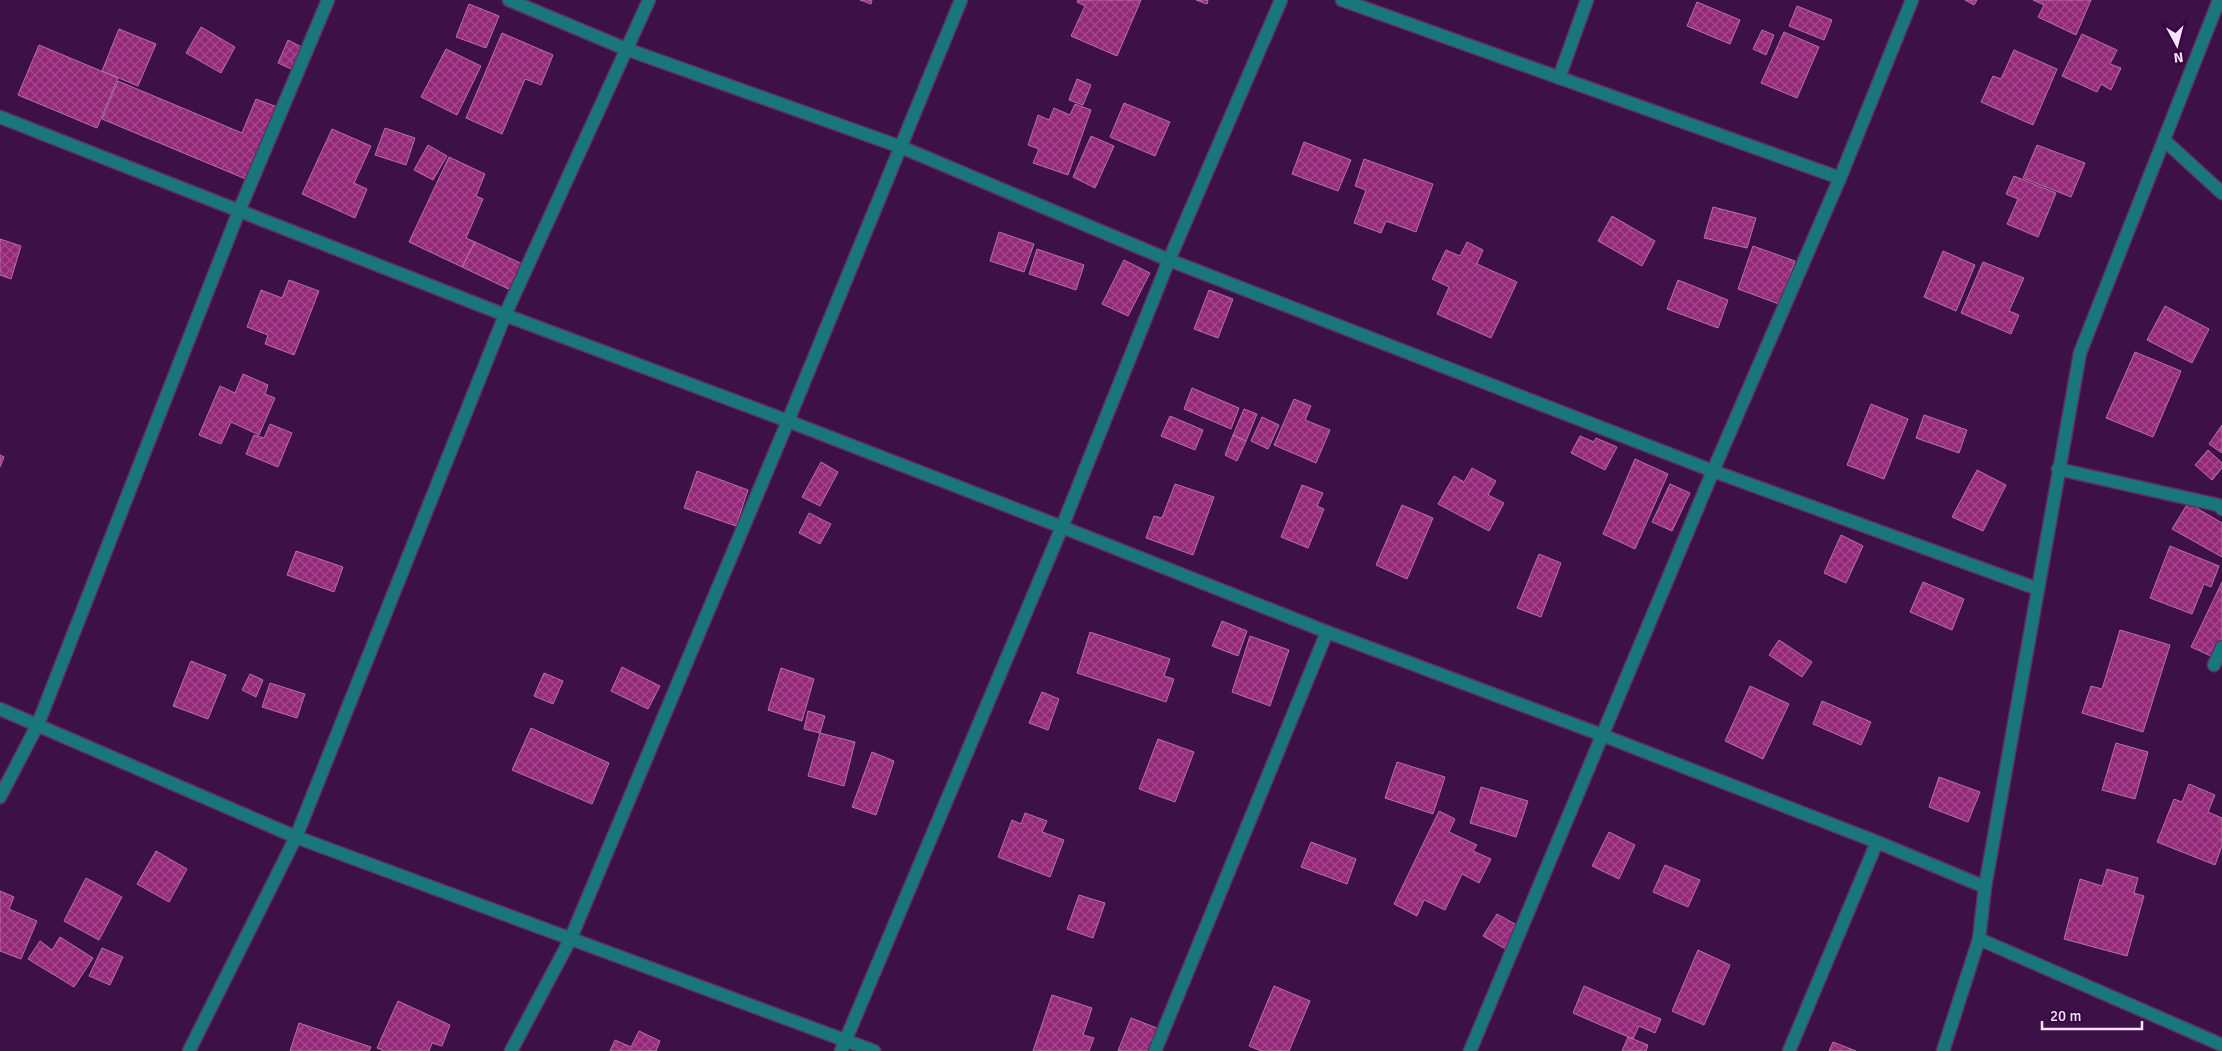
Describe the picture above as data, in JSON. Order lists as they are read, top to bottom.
{
  "scale_bar": "20 m",
  "north": "bottom"
}
